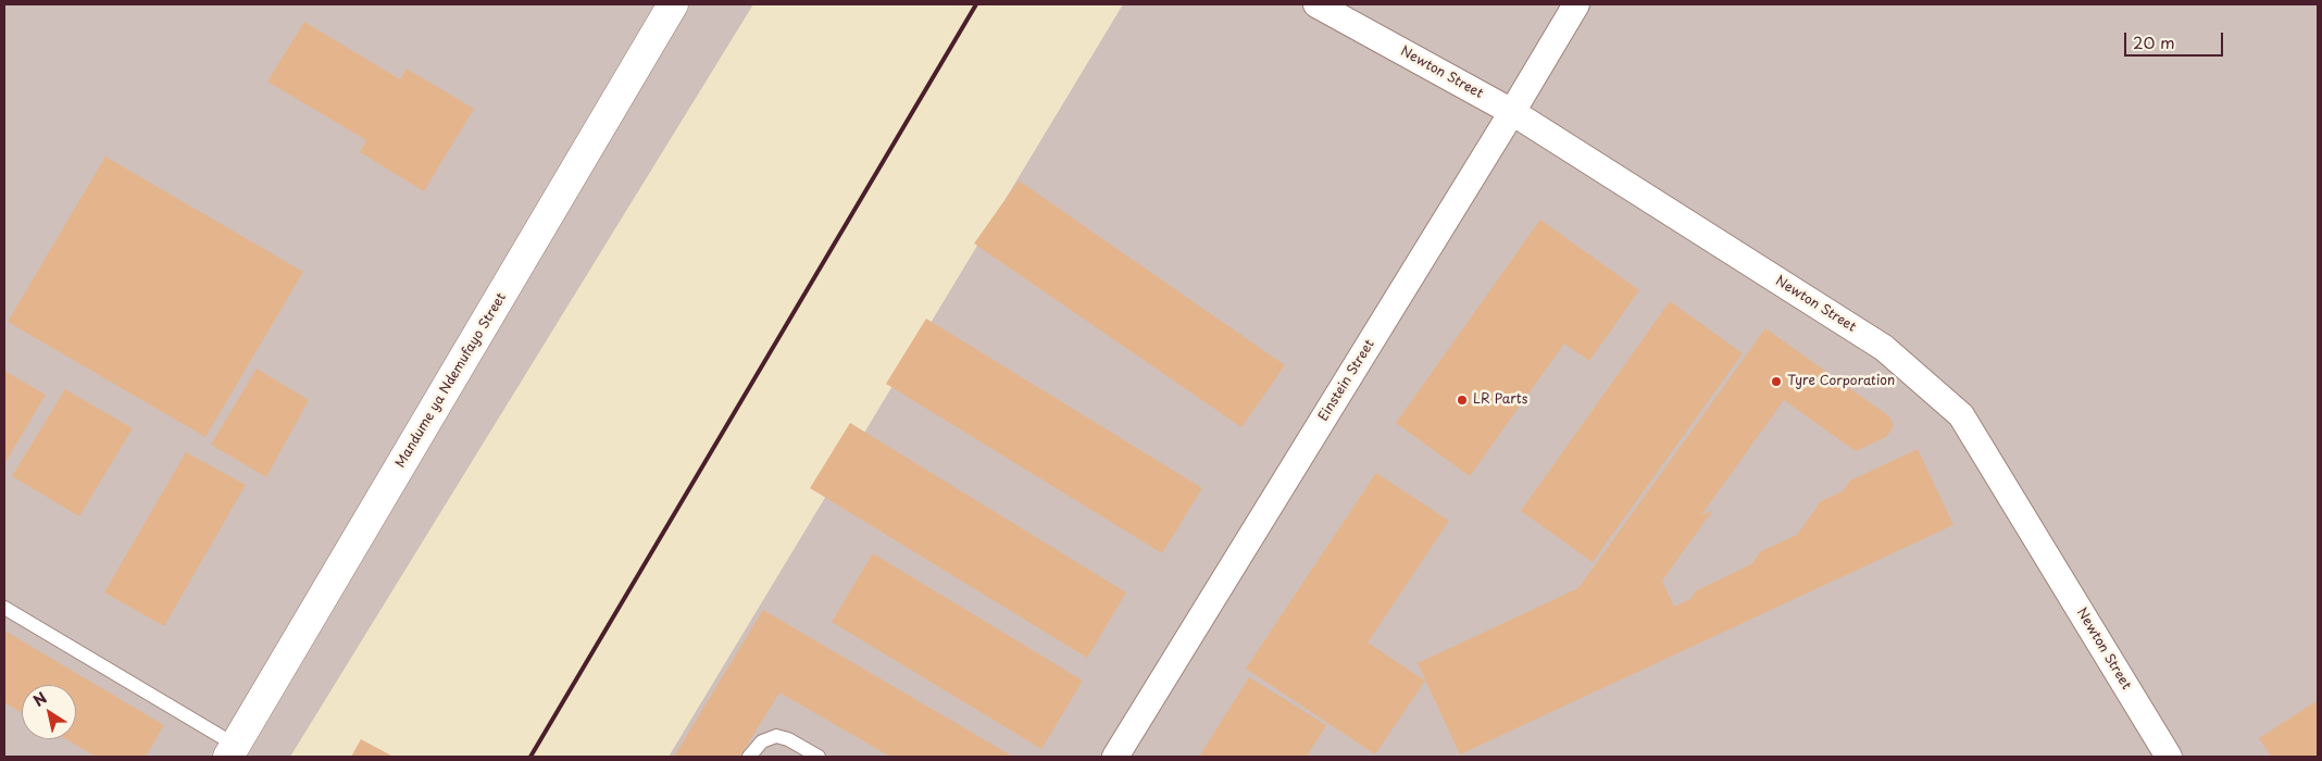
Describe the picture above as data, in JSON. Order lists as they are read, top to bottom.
{
  "streets": {
    "street": ["Newton Street", "Mandume ya Ndemufayo Street", "Einstein Street"]
  },
  "crossings": [
    ["Newton Street", "Einstein Street"]
  ],
  "places": ["Tyre Corporation", "LR Parts"],
  "scale_bar": "20 m",
  "north": "top left"
}
